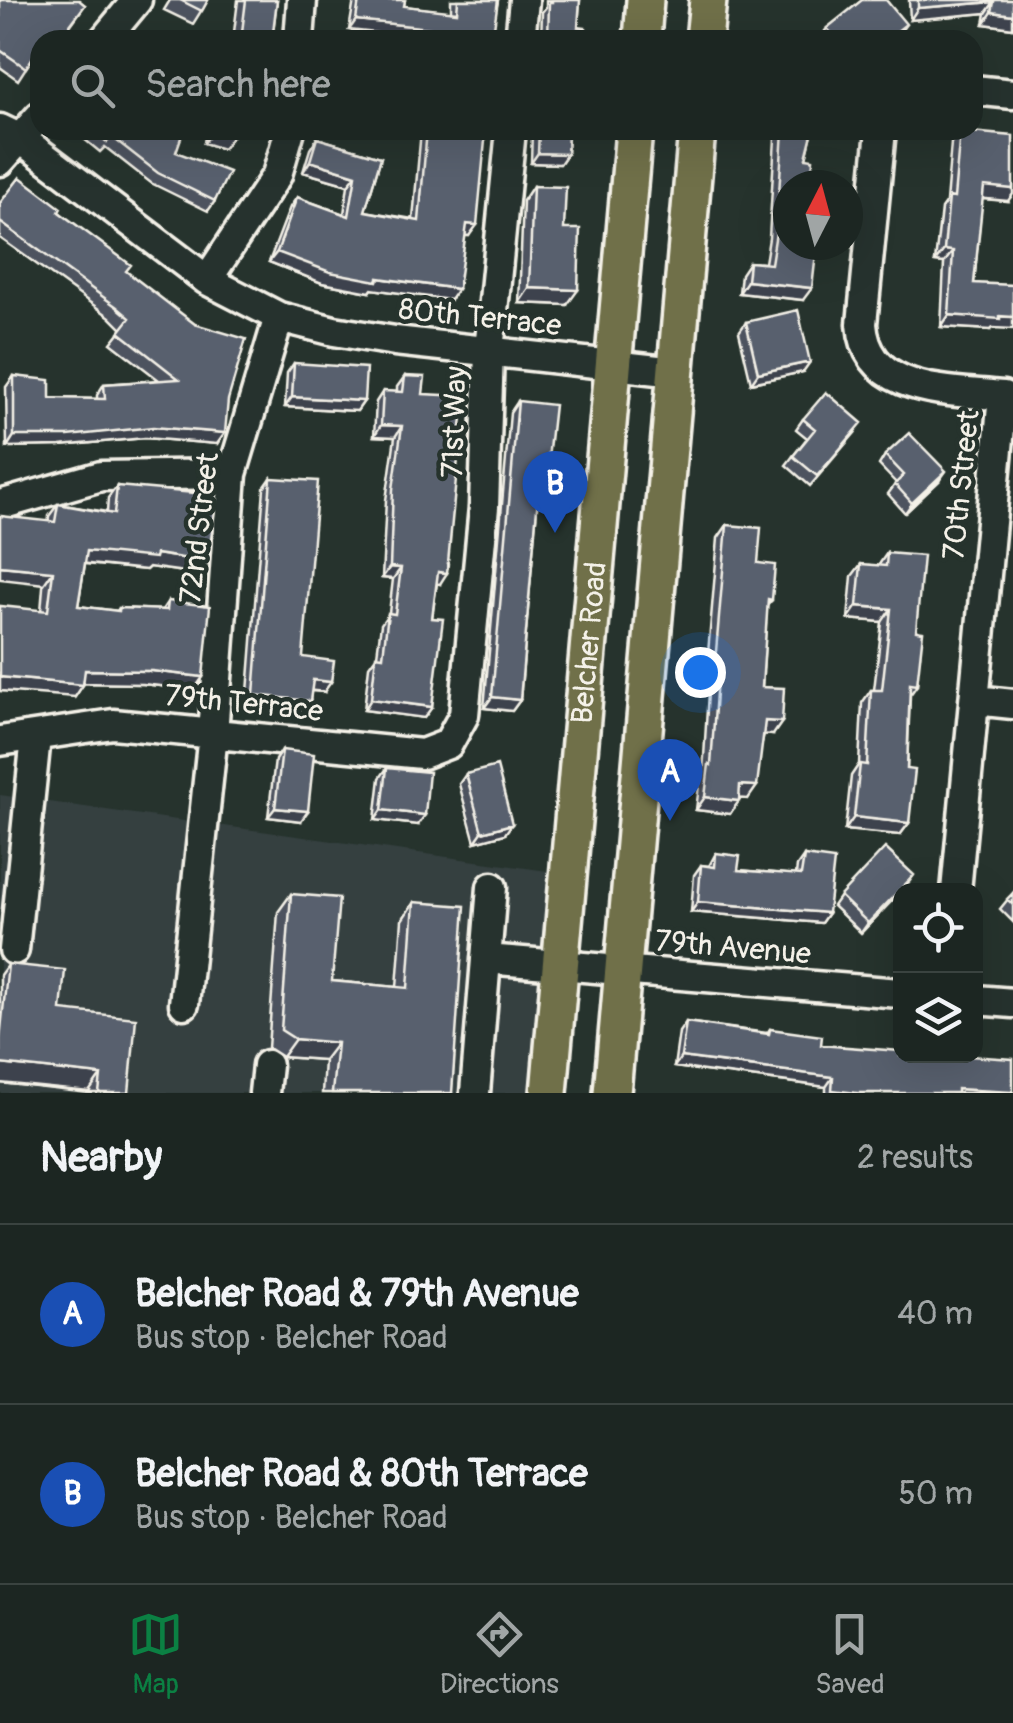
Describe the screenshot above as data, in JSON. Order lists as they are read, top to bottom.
{
  "streets": {
    "main road": ["Belcher Road"],
    "street": [
      "80th Terrace",
      "71st Way",
      "70th Street",
      "72nd Street",
      "79th Terrace",
      "79th Avenue"
    ]
  },
  "crossings": [
    ["80th Terrace", "71st Way"],
    ["80th Terrace", "72nd Street"],
    ["80th Terrace", "Belcher Road"],
    ["71st Way", "79th Terrace"],
    ["72nd Street", "79th Terrace"],
    ["Belcher Road", "79th Avenue"]
  ],
  "north": "top",
  "page": {
    "search": "Search here",
    "pins": ["B", "A"],
    "heading": ["Nearby", "2 results"],
    "list": [
      {
        "mark": "A",
        "name": "Belcher Road & 79th Avenue",
        "note": "Bus stop · Belcher Road",
        "value": "40 m"
      },
      {
        "mark": "B",
        "name": "Belcher Road & 80th Terrace",
        "note": "Bus stop · Belcher Road",
        "value": "50 m"
      }
    ],
    "nav": ["Map", "Directions", "Saved"]
  }
}
